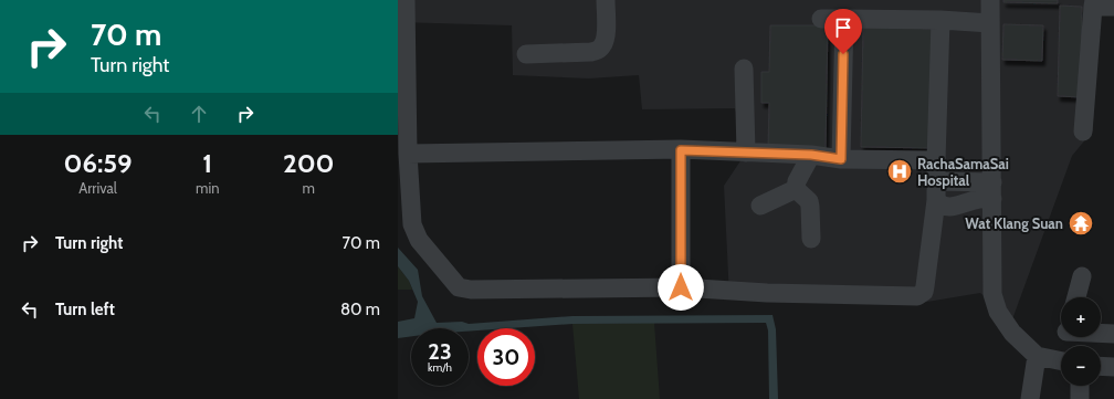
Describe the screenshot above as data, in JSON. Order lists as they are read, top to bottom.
{
  "places": {
    "hospital": ["RachaSamaSai Hospital"],
    "temple": ["Wat Klang Suan"]
  },
  "page": {
    "turn": ["70 m", "Turn right"],
    "eta": [
      "06:59",
      "Arrival",
      "1",
      "min",
      "200",
      "m"
    ],
    "list": [
      {
        "name": "Turn right",
        "value": "70 m"
      },
      {
        "name": "Turn left",
        "value": "80 m"
      }
    ],
    "map_buttons": ["+", "−"],
    "speed": "23 km/h",
    "limit": "30"
  }
}
